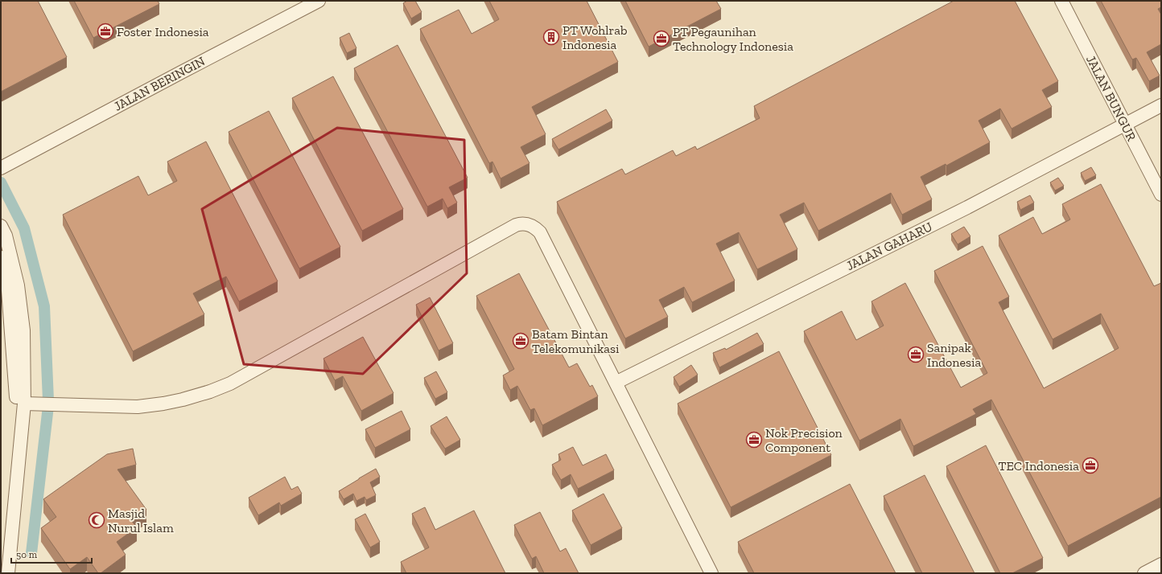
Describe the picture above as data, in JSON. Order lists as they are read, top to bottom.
{
  "streets": {
    "street": ["JALAN BERINGIN", "JALAN BUNGUR", "JALAN GAHARU"]
  },
  "crossings": [
    ["JALAN BUNGUR", "JALAN GAHARU"]
  ],
  "places": {
    "office": [
      "Foster Indonesia",
      "PT Pegaunihan Technology Indonesia",
      "Batam Bintan Telekomunikasi",
      "Sanipak Indonesia",
      "Nok Precision Component",
      "TEC Indonesia"
    ],
    "building": ["PT Wohlrab Indonesia"],
    "mosque": ["Masjid Nurul Islam"]
  },
  "scale_bar": "50 m"
}
